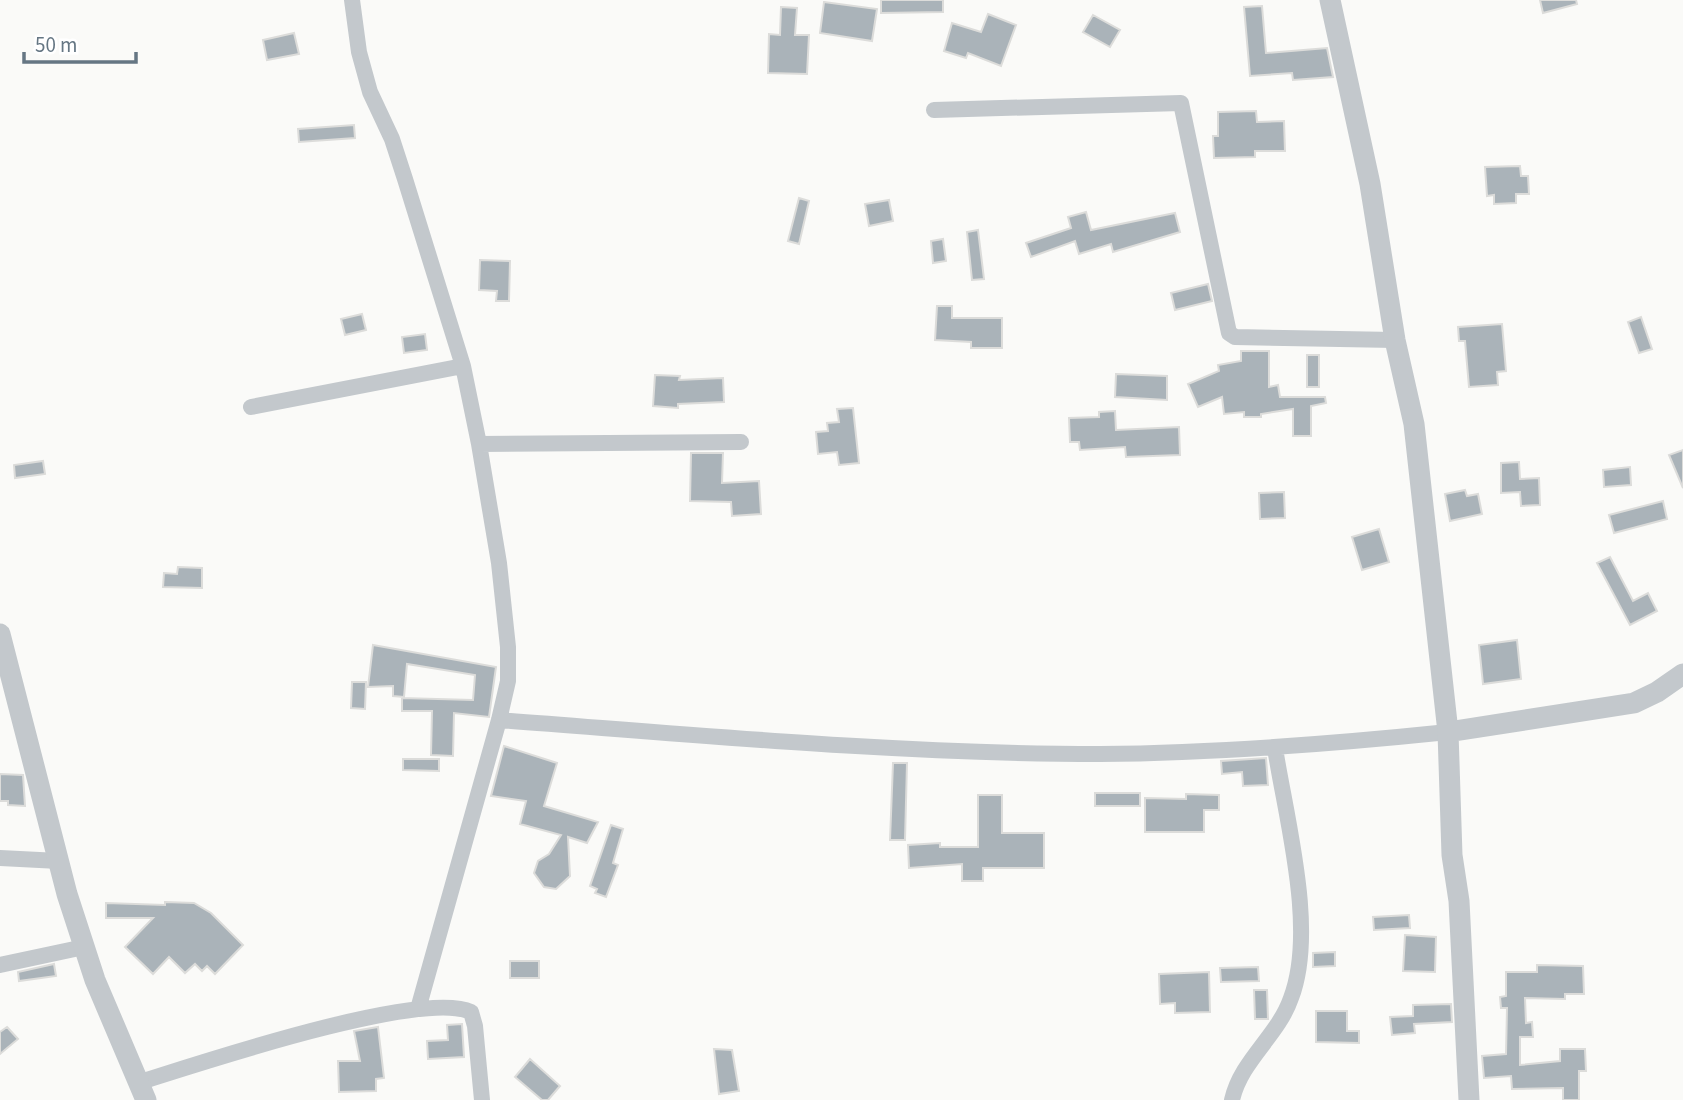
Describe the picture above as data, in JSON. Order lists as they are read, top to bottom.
{
  "scale_bar": "50 m"
}
